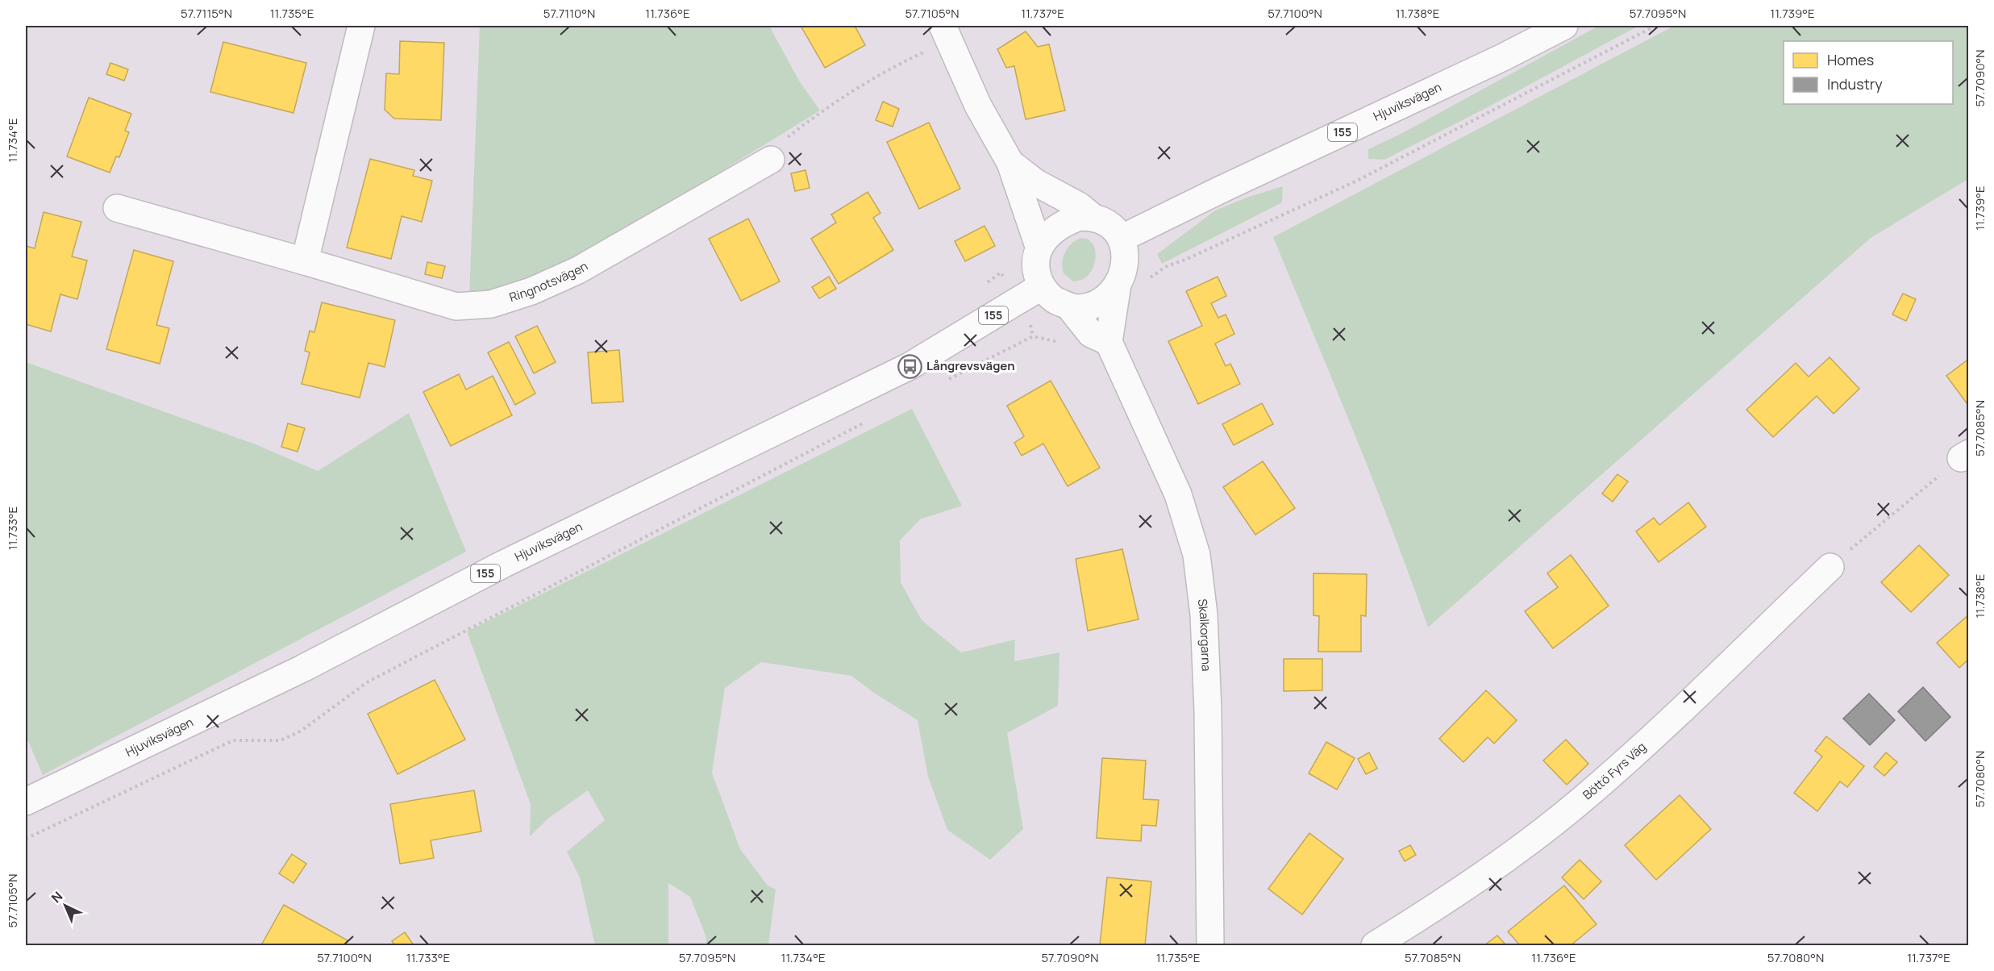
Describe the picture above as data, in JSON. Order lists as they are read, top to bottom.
{
  "streets": {
    "street": [
      "Hjuviksvägen",
      "155",
      "Ringnotsvägen",
      "Skalkorgarna",
      "Böttö Fyrs Väg"
    ]
  },
  "places": {
    "bus stop": ["Långrevsvägen"]
  },
  "legend": ["Homes", "Industry"],
  "north": "top left",
  "coordinates": [
    "57.7115°N",
    "11.735°E",
    "57.7110°N",
    "11.736°E",
    "57.7105°N",
    "11.737°E",
    "57.7100°N",
    "11.738°E",
    "57.7095°N",
    "11.739°E",
    "57.7090°N",
    "11.734°E",
    "57.7085°N",
    "11.733°E",
    "57.7080°N"
  ]
}
